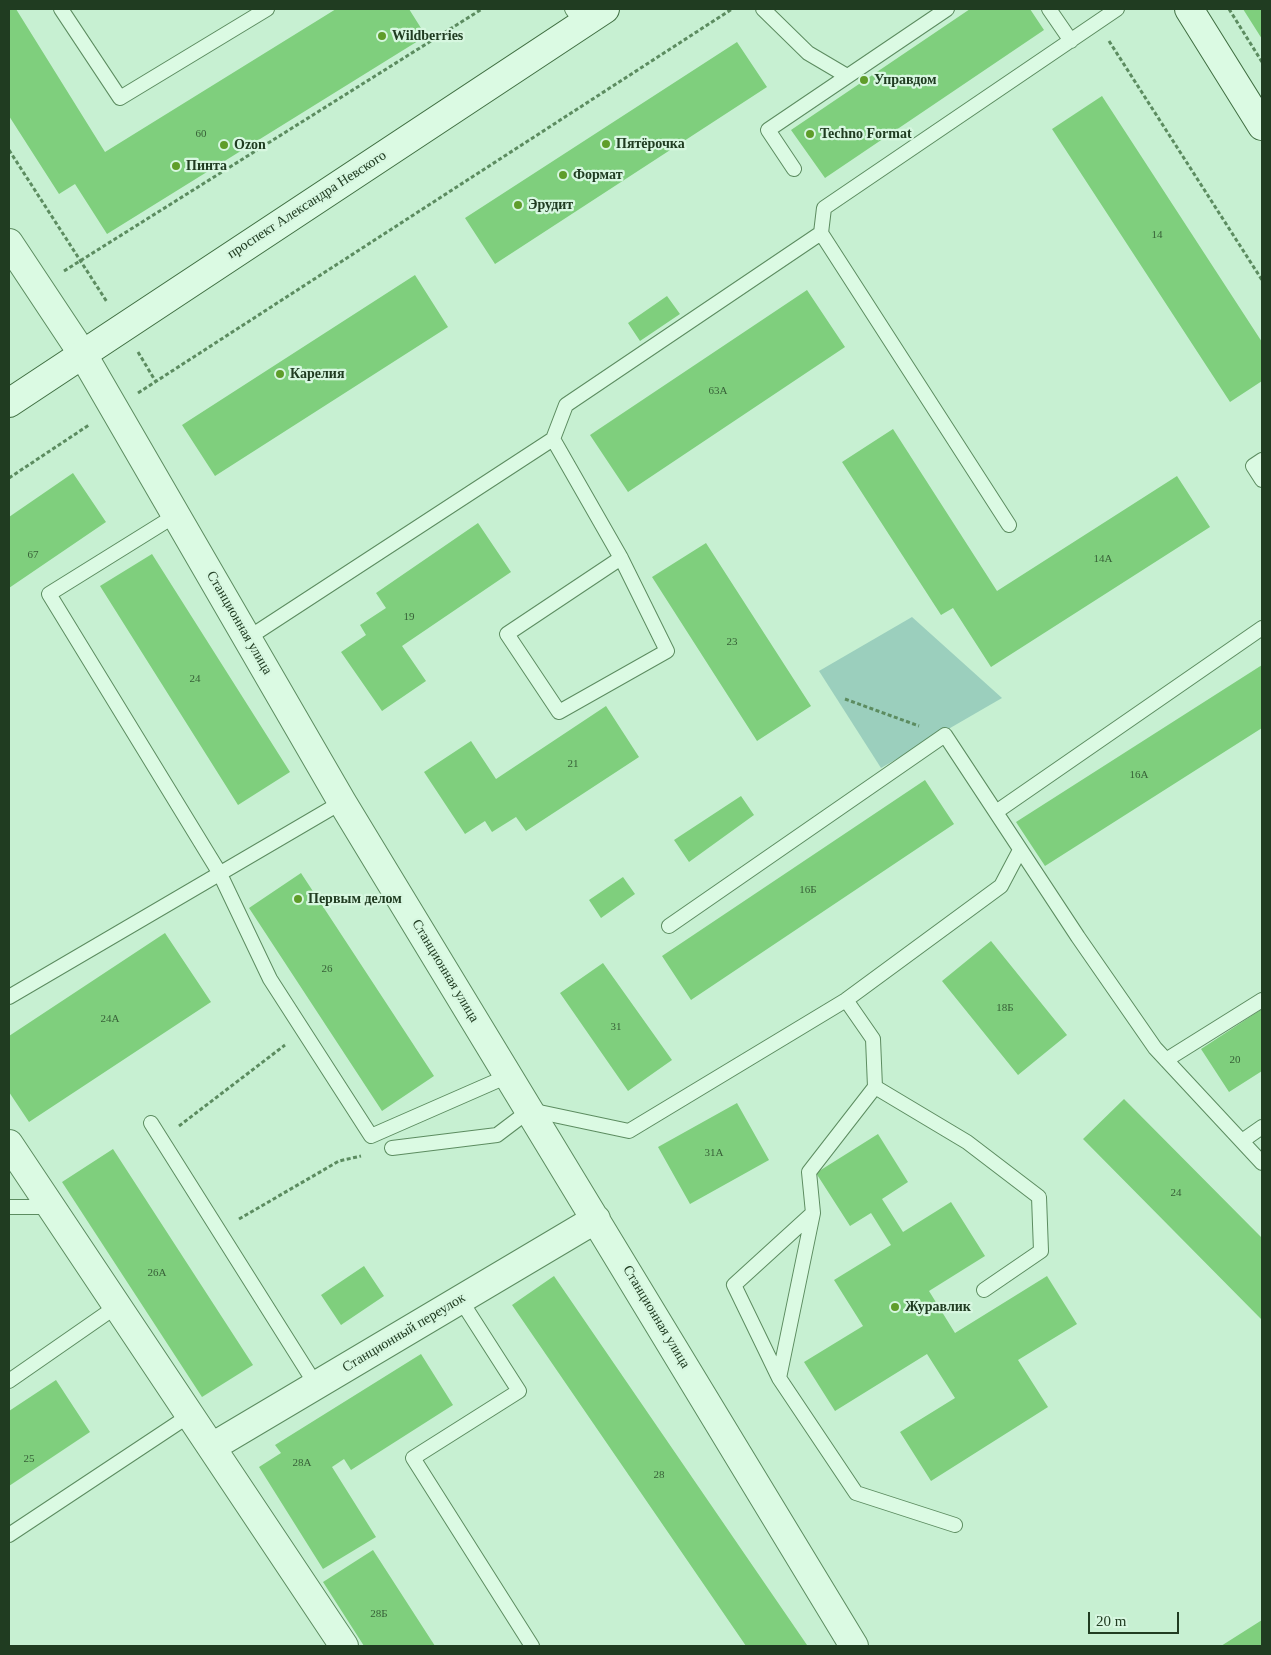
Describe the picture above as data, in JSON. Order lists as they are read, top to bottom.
{
  "streets": {
    "street": ["проспект Александра Невского", "Станционная улица", "Станционный переулок"]
  },
  "crossings": [
    ["проспект Александра Невского", "Станционная улица"],
    ["Станционная улица", "Станционный переулок"]
  ],
  "places": [
    "Wildberries",
    "Управдом",
    "Techno Format",
    "Пятёрочка",
    "Ozon",
    "Пинта",
    "Формат",
    "Эрудит",
    "Карелия",
    "Первым делом",
    "Журавлик"
  ],
  "house_numbers": [
    "60",
    "14",
    "63А",
    "67",
    "14А",
    "19",
    "23",
    "24",
    "21",
    "16А",
    "16Б",
    "26",
    "18Б",
    "24А",
    "31",
    "20",
    "31А",
    "24",
    "26А",
    "25",
    "28А",
    "28",
    "28Б"
  ],
  "scale_bar": "20 m"
}
